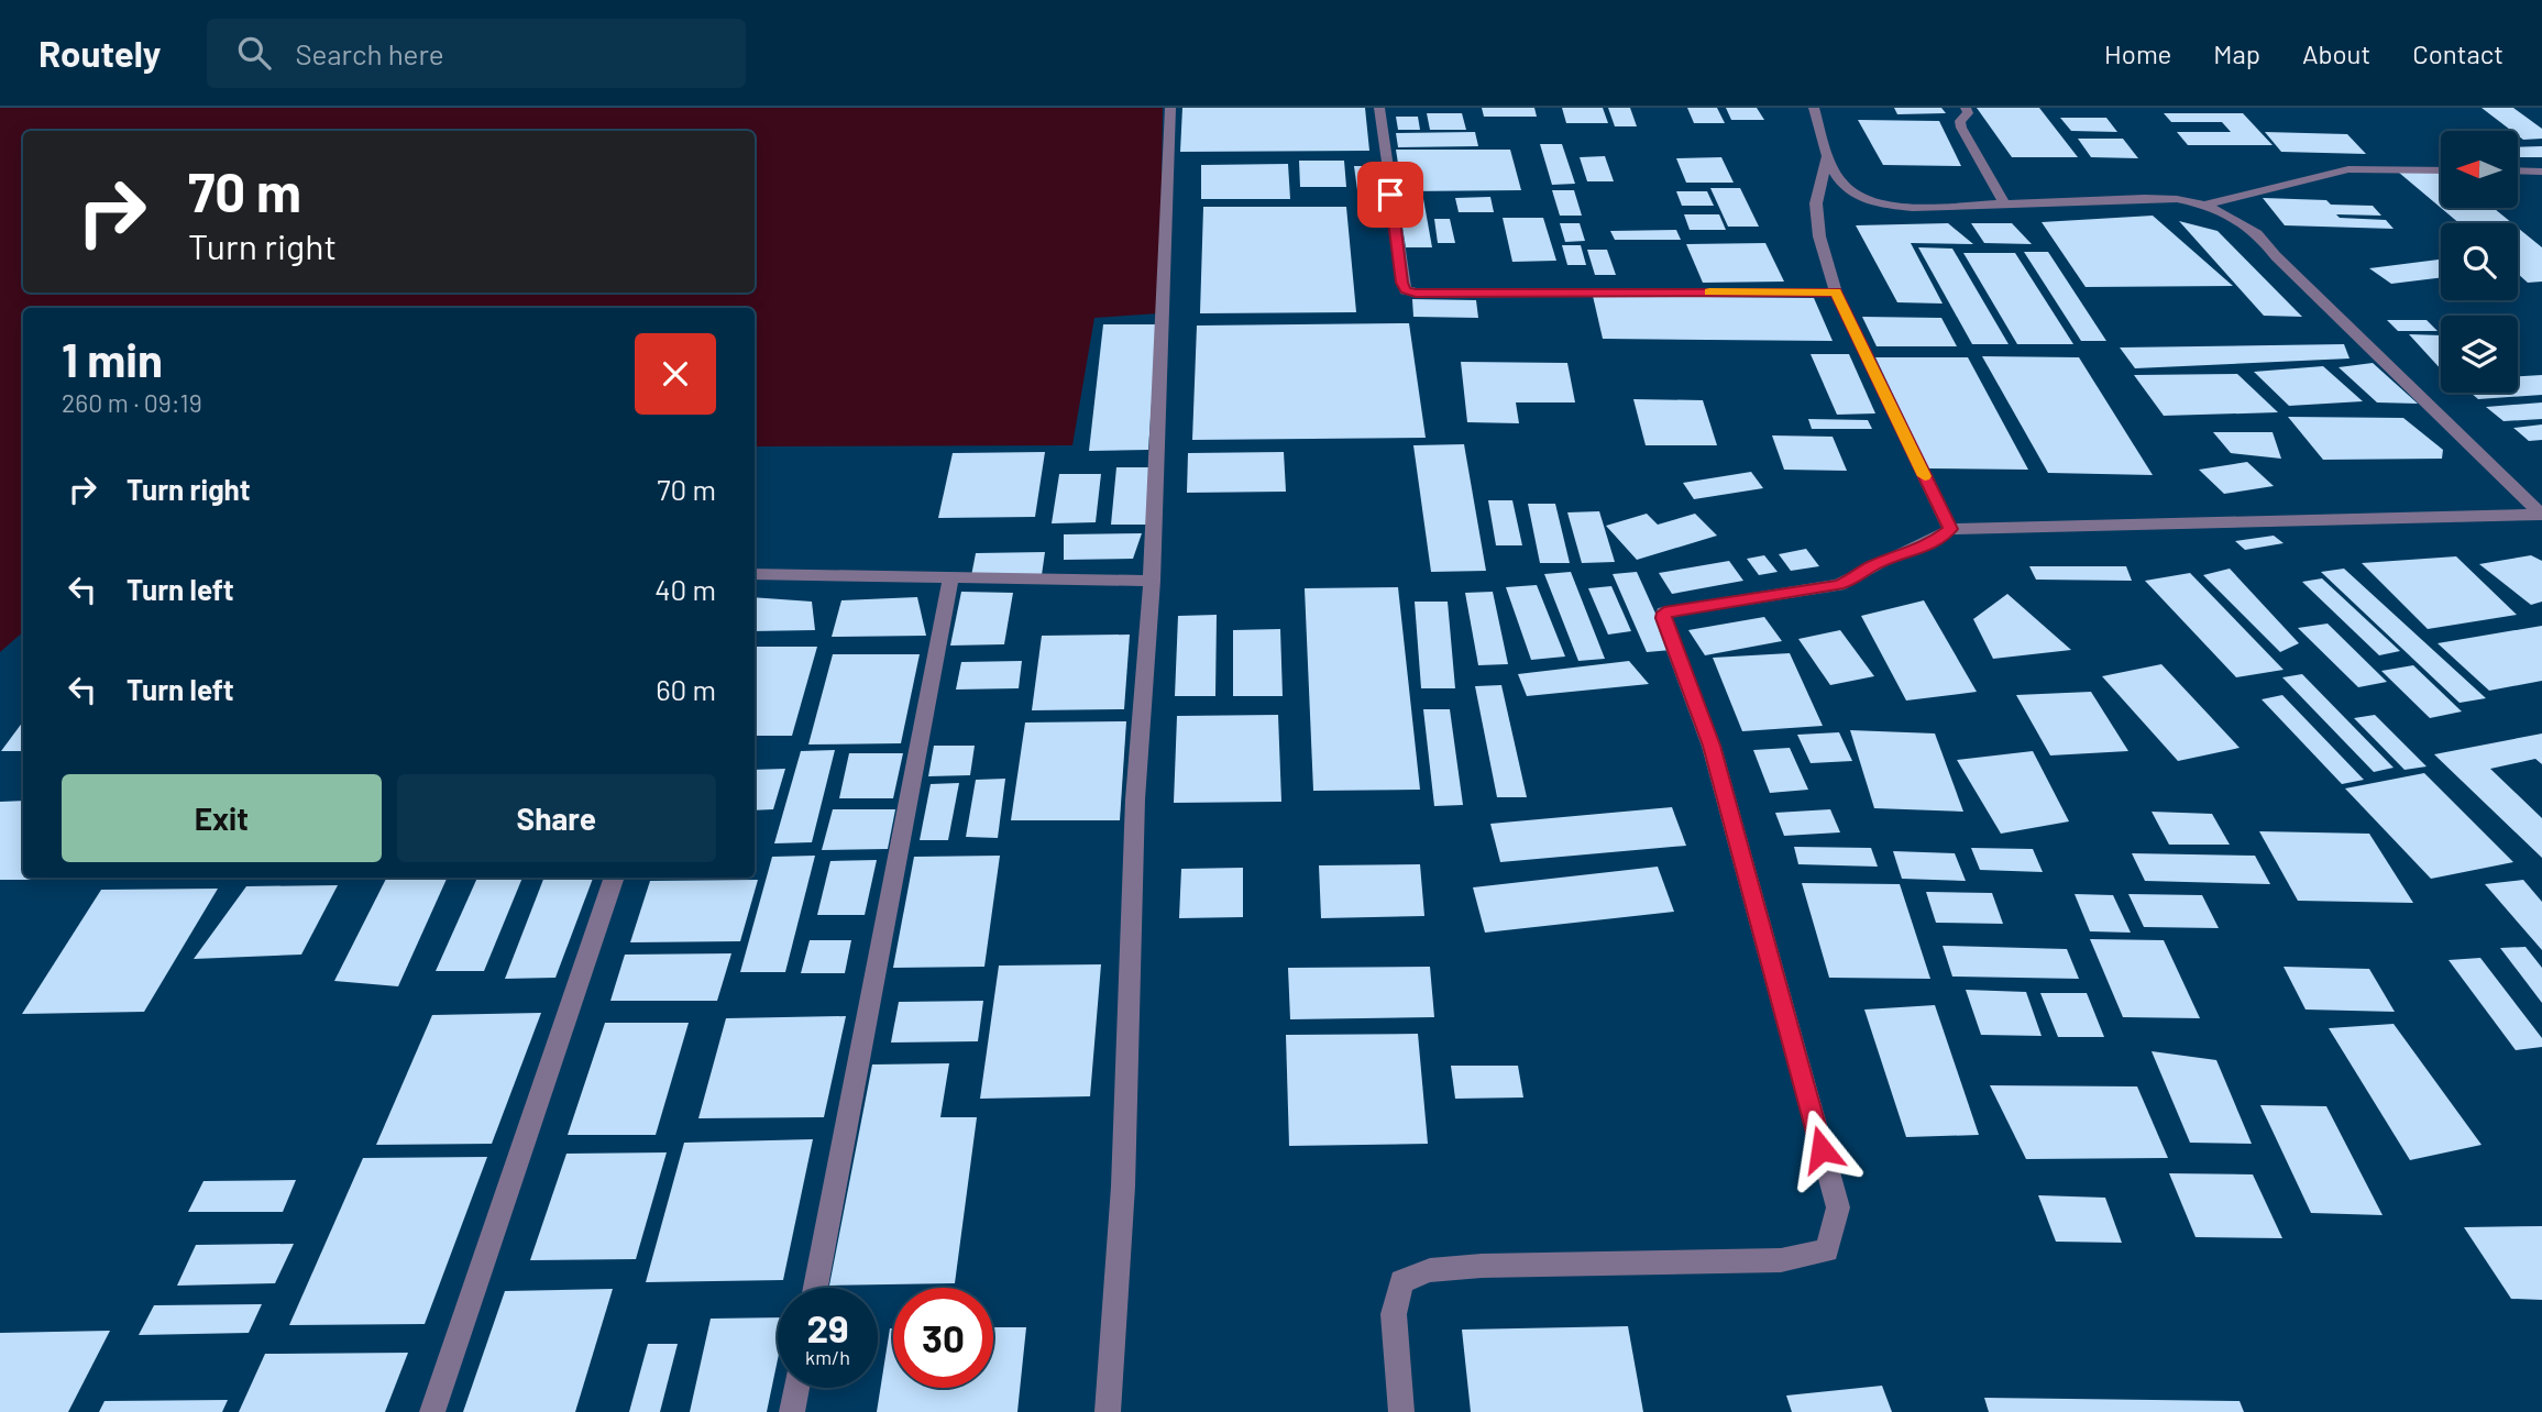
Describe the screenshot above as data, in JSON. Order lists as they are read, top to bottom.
{
  "north": "left",
  "page": {
    "header": "Routely",
    "search": "Search here",
    "nav": [
      "Home",
      "Map",
      "About",
      "Contact"
    ],
    "turn": ["70 m", "Turn right"],
    "heading": ["1 min", "260 m · 09:19"],
    "list": [
      {
        "name": "Turn right",
        "value": "70 m"
      },
      {
        "name": "Turn left",
        "value": "40 m"
      },
      {
        "name": "Turn left",
        "value": "60 m"
      }
    ],
    "buttons": ["Exit", "Share"],
    "speed": "29 km/h",
    "limit": "30"
  }
}
